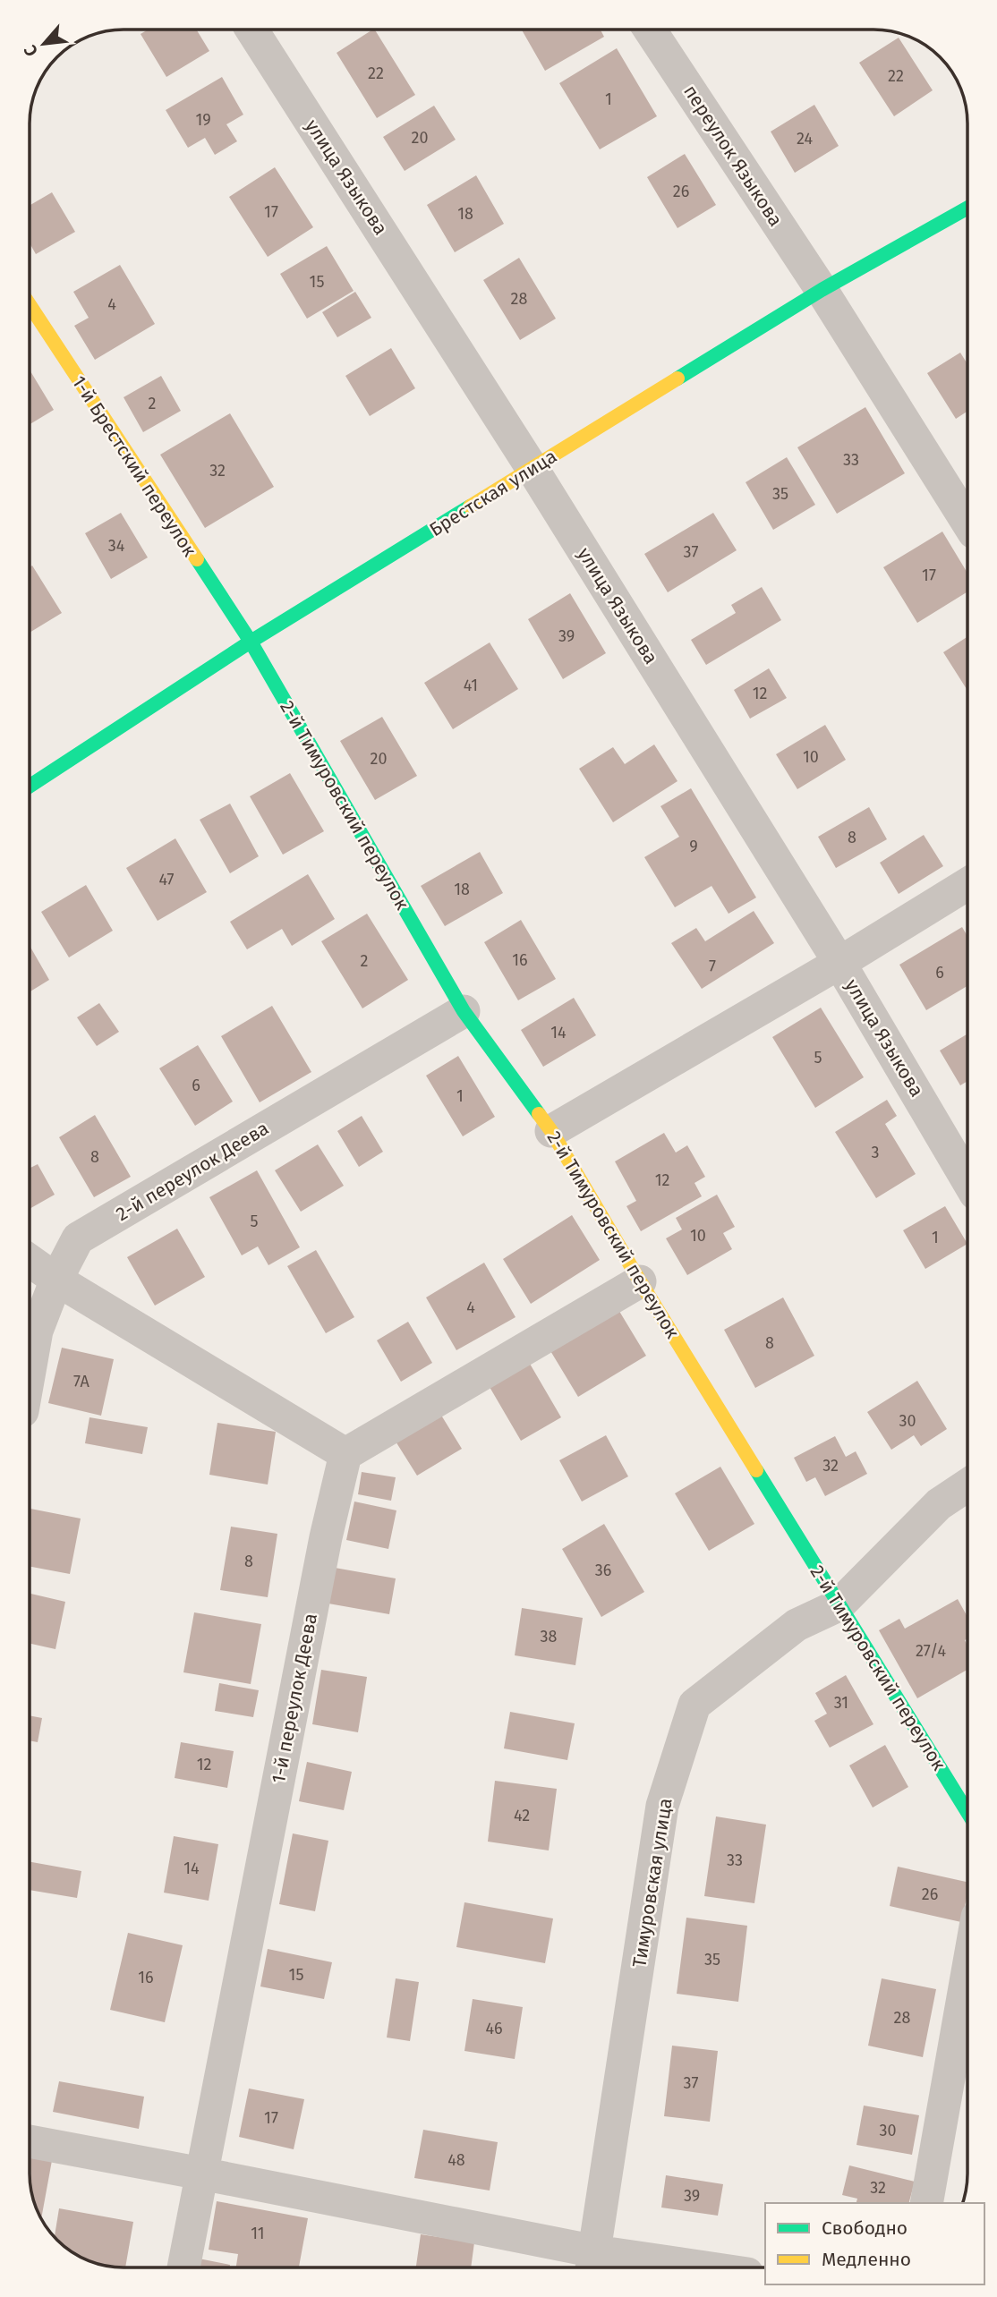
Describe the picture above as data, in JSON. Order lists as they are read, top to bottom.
{
  "streets": {
    "street": [
      "переулок Языкова",
      "улица Языкова",
      "1-й Брестский переулок",
      "Брестская улица",
      "2-й Тимуровский переулок",
      "2-й переулок Деева",
      "1-й переулок Деева",
      "Тимуровская улица"
    ]
  },
  "crossings": [
    ["переулок Языкова", "Брестская улица"],
    ["улица Языкова", "Брестская улица"],
    ["1-й Брестский переулок", "Брестская улица"],
    ["1-й Брестский переулок", "2-й Тимуровский переулок"],
    ["Брестская улица", "2-й Тимуровский переулок"],
    ["2-й Тимуровский переулок", "2-й переулок Деева"],
    ["2-й Тимуровский переулок", "Тимуровская улица"]
  ],
  "house_numbers": [
    "22",
    "22",
    "1",
    "19",
    "20",
    "24",
    "26",
    "17",
    "18",
    "15",
    "28",
    "4",
    "2",
    "33",
    "32",
    "35",
    "34",
    "37",
    "17",
    "39",
    "41",
    "12",
    "10",
    "20",
    "8",
    "9",
    "47",
    "18",
    "16",
    "2",
    "7",
    "6",
    "14",
    "5",
    "6",
    "1",
    "3",
    "8",
    "12",
    "5",
    "10",
    "1",
    "4",
    "8",
    "7А",
    "30",
    "32",
    "8",
    "36",
    "38",
    "27/4",
    "31",
    "12",
    "42",
    "33",
    "14",
    "26",
    "35",
    "15",
    "16",
    "28",
    "46",
    "37",
    "17",
    "30",
    "48",
    "32",
    "39",
    "11"
  ],
  "legend": ["Свободно", "Медленно"],
  "north": "bottom left"
}
